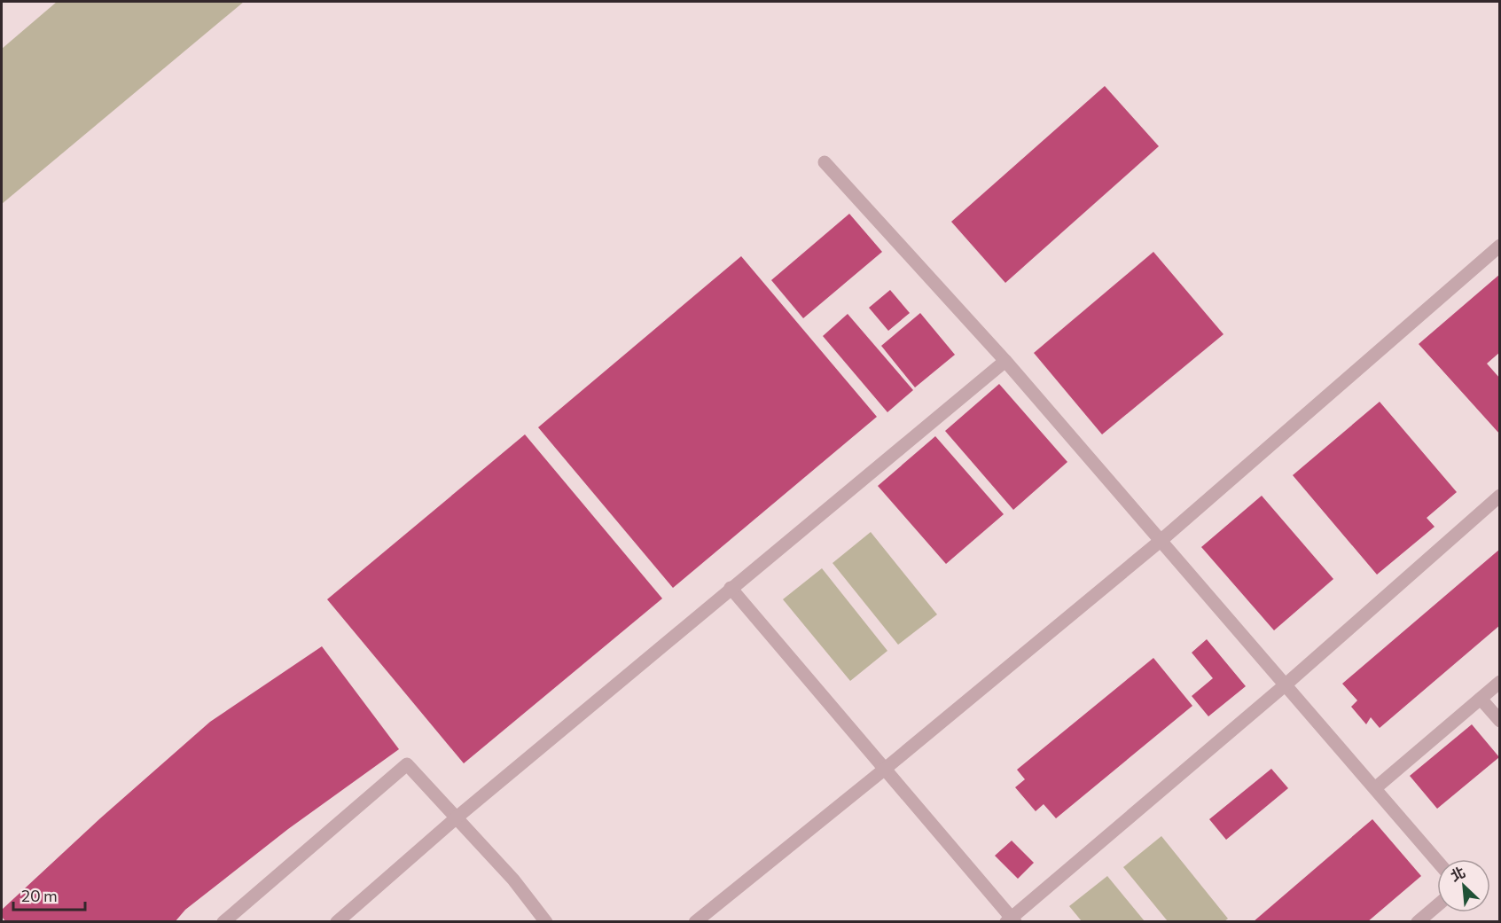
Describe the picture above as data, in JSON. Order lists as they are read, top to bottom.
{
  "scale_bar": "20 m",
  "north": "top left"
}
